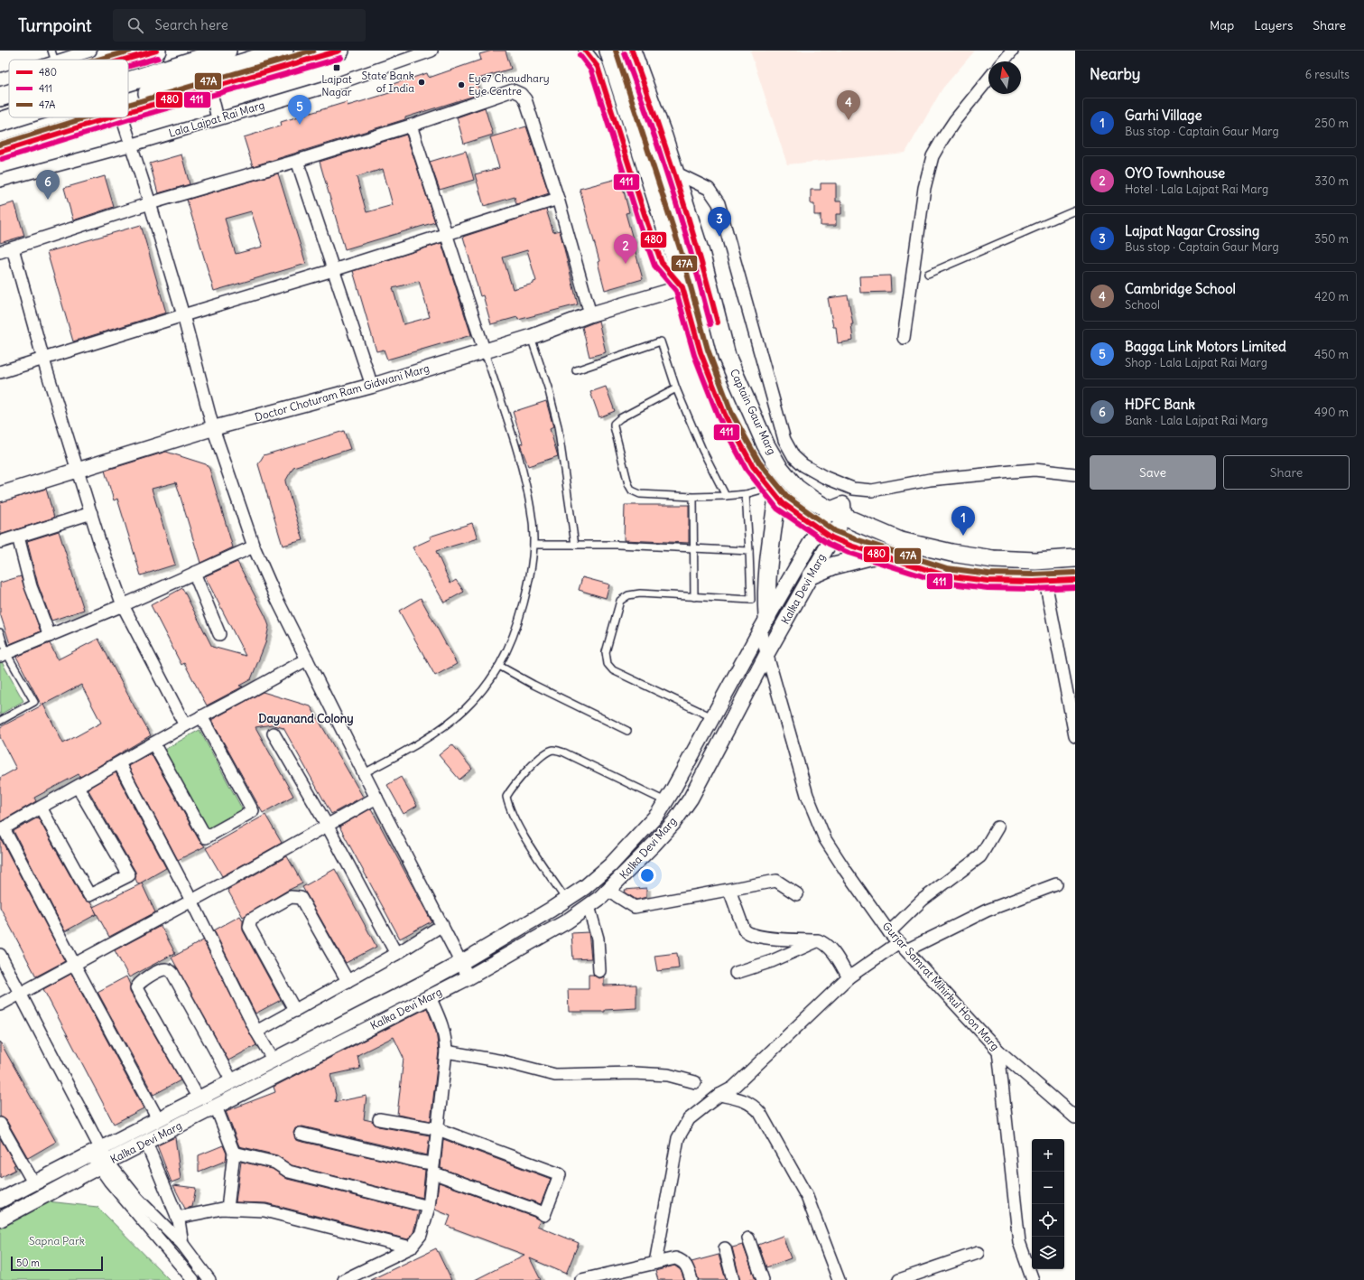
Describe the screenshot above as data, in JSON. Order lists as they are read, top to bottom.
{
  "streets": {
    "main road": ["Captain Gaur Marg"],
    "street": [
      "Lala Lajpat Rai Marg",
      "Doctor Choturam Ram Gidwani Marg",
      "Kalka Devi Marg",
      "Gurjar Samrat Mihirkul Hoon Marg"
    ]
  },
  "crossings": [
    ["Captain Gaur Marg", "Kalka Devi Marg"],
    ["Kalka Devi Marg", "Gurjar Samrat Mihirkul Hoon Marg"]
  ],
  "districts": ["Dayanand Colony"],
  "parks": ["Sapna Park"],
  "places": {
    "transit": ["Lajpat Nagar"],
    "other": ["State Bank of India", "Eye7 Chaudhary Eye Centre"]
  },
  "lines": ["transit line 480", "transit line 47A", "transit line 411"],
  "legend": ["480", "411", "47A"],
  "scale_bar": "50 m",
  "north": "top",
  "page": {
    "header": "Turnpoint",
    "search": "Search here",
    "nav": ["Map", "Layers", "Share"],
    "heading": ["Nearby", "6 results"],
    "pins": [
      "4",
      "5",
      "6",
      "3",
      "2",
      "1"
    ],
    "list": [
      {
        "mark": "1",
        "name": "Garhi Village",
        "note": "Bus stop · Captain Gaur Marg",
        "value": "250 m"
      },
      {
        "mark": "2",
        "name": "OYO Townhouse",
        "note": "Hotel · Lala Lajpat Rai Marg",
        "value": "330 m"
      },
      {
        "mark": "3",
        "name": "Lajpat Nagar Crossing",
        "note": "Bus stop · Captain Gaur Marg",
        "value": "350 m"
      },
      {
        "mark": "4",
        "name": "Cambridge School",
        "note": "School",
        "value": "420 m"
      },
      {
        "mark": "5",
        "name": "Bagga Link Motors Limited",
        "note": "Shop · Lala Lajpat Rai Marg",
        "value": "450 m"
      },
      {
        "mark": "6",
        "name": "HDFC Bank",
        "note": "Bank · Lala Lajpat Rai Marg",
        "value": "490 m"
      }
    ],
    "buttons": ["Save", "Share"],
    "map_buttons": ["+", "−"],
    "scale": "50 m"
  }
}
